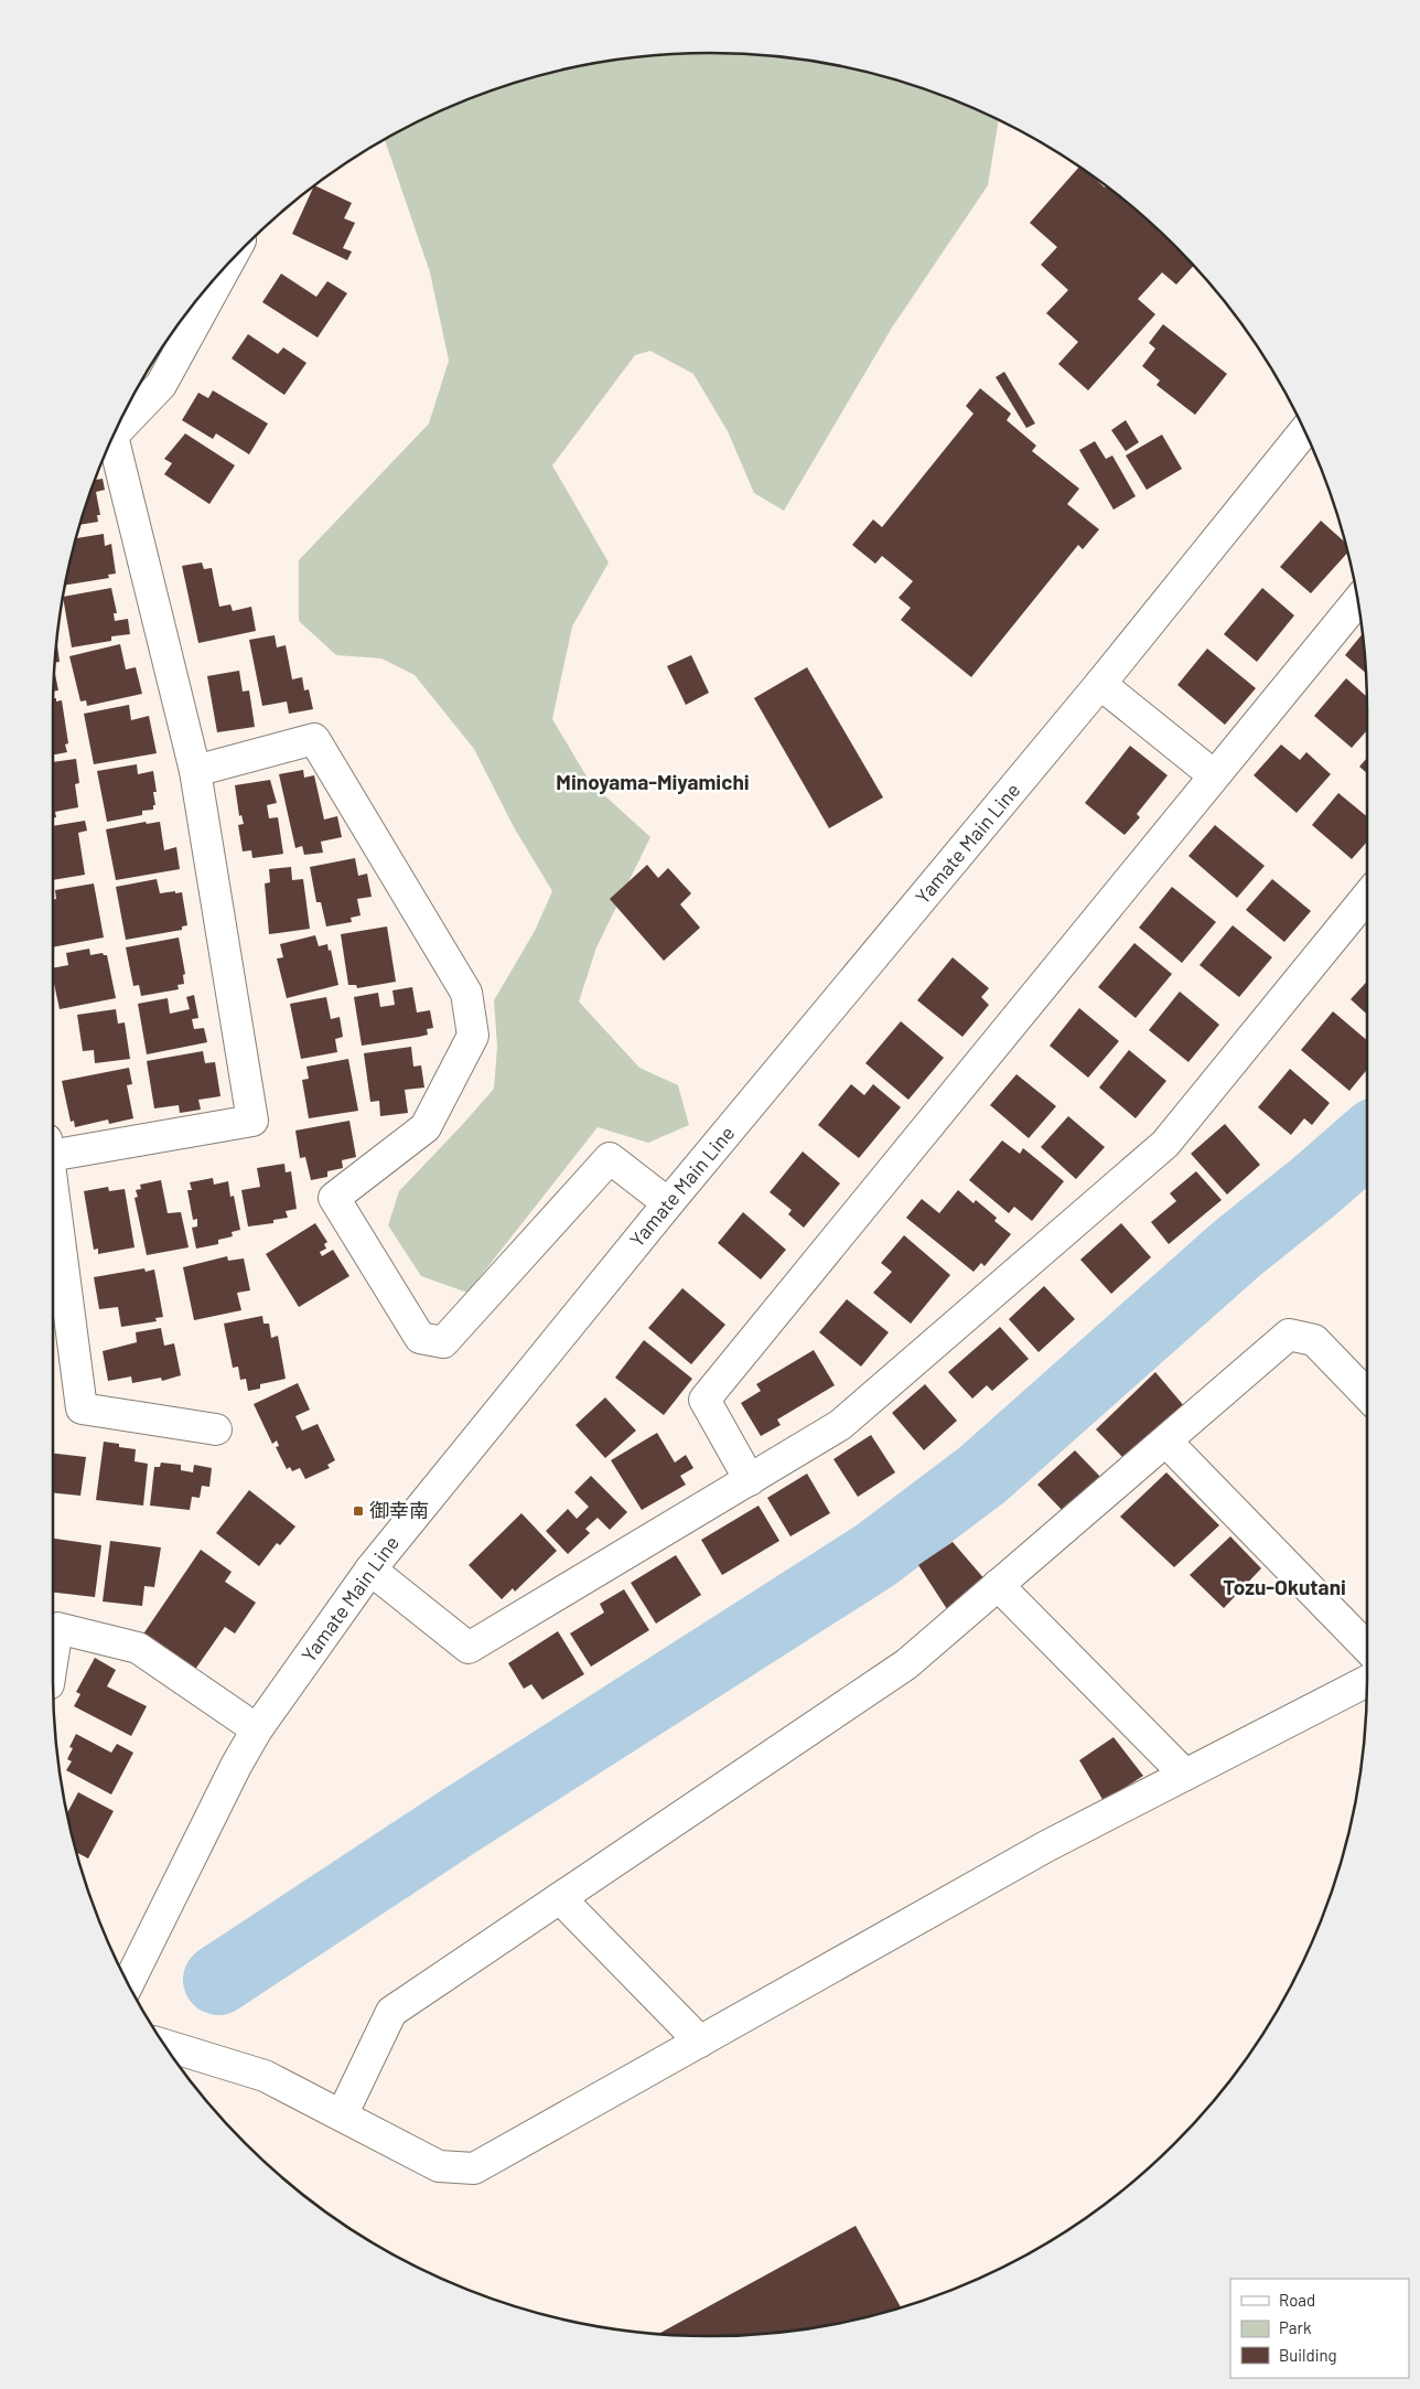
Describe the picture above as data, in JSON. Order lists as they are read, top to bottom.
{
  "streets": {
    "street": ["Yamate Main Line"]
  },
  "districts": ["Minoyama-Miyamichi", "Tozu-Okutani"],
  "places": {
    "transit": ["御幸南"]
  },
  "legend": ["Road", "Park", "Building"]
}
